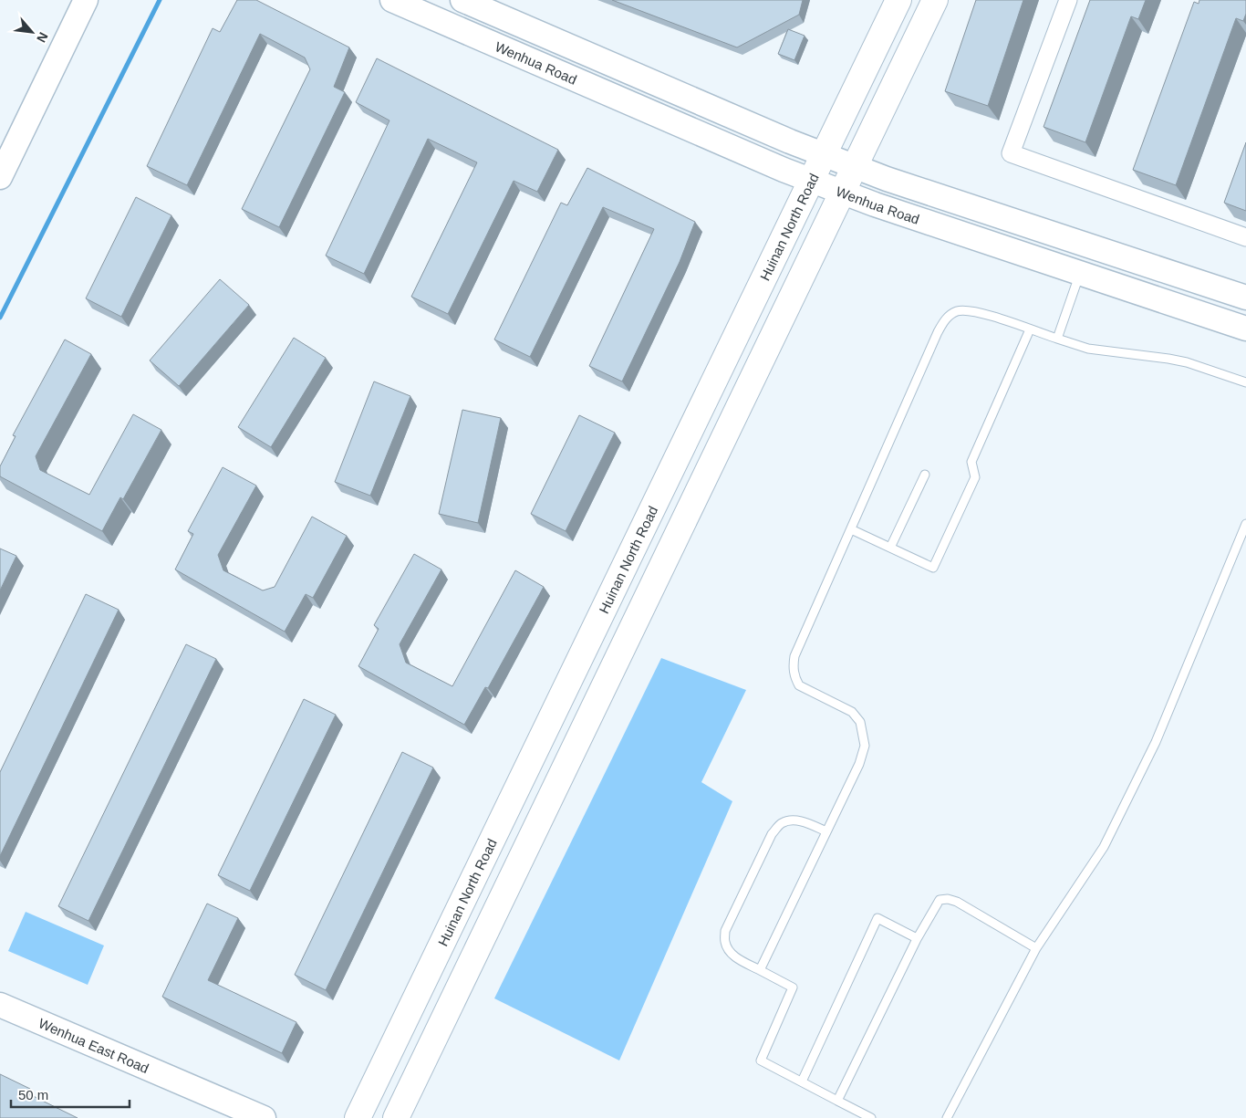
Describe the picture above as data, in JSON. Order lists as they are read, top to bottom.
{
  "streets": {
    "main road": ["Huinan North Road"],
    "street": ["Wenhua Road", "Wenhua East Road"]
  },
  "crossings": [
    ["Wenhua Road", "Huinan North Road"]
  ],
  "scale_bar": "50 m",
  "north": "bottom right"
}
